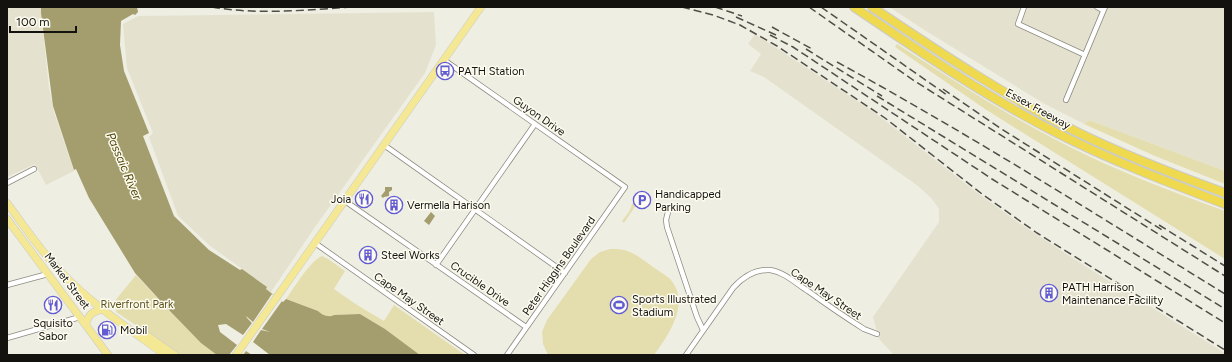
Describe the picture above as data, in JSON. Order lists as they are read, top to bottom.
{
  "streets": {
    "highway": ["Essex Freeway"],
    "main road": ["Market Street"],
    "street": [
      "Guyon Drive",
      "Peter Higgins Boulevard",
      "Crucible Drive",
      "Cape May Street"
    ]
  },
  "crossings": [
    ["Guyon Drive", "Peter Higgins Boulevard"],
    ["Peter Higgins Boulevard", "Crucible Drive"]
  ],
  "water": ["Passaic River"],
  "parks": ["Riverfront Park"],
  "places": {
    "bus stop": ["PATH Station"],
    "restaurant": ["Joia", "Squisito Sabor"],
    "parking": ["Handicapped Parking"],
    "building": ["Vermella Harison", "Steel Works", "PATH Harrison Maintenance Facility"],
    "sports": ["Sports Illustrated Stadium"],
    "fuel station": ["Mobil"]
  },
  "scale_bar": "100 m"
}
